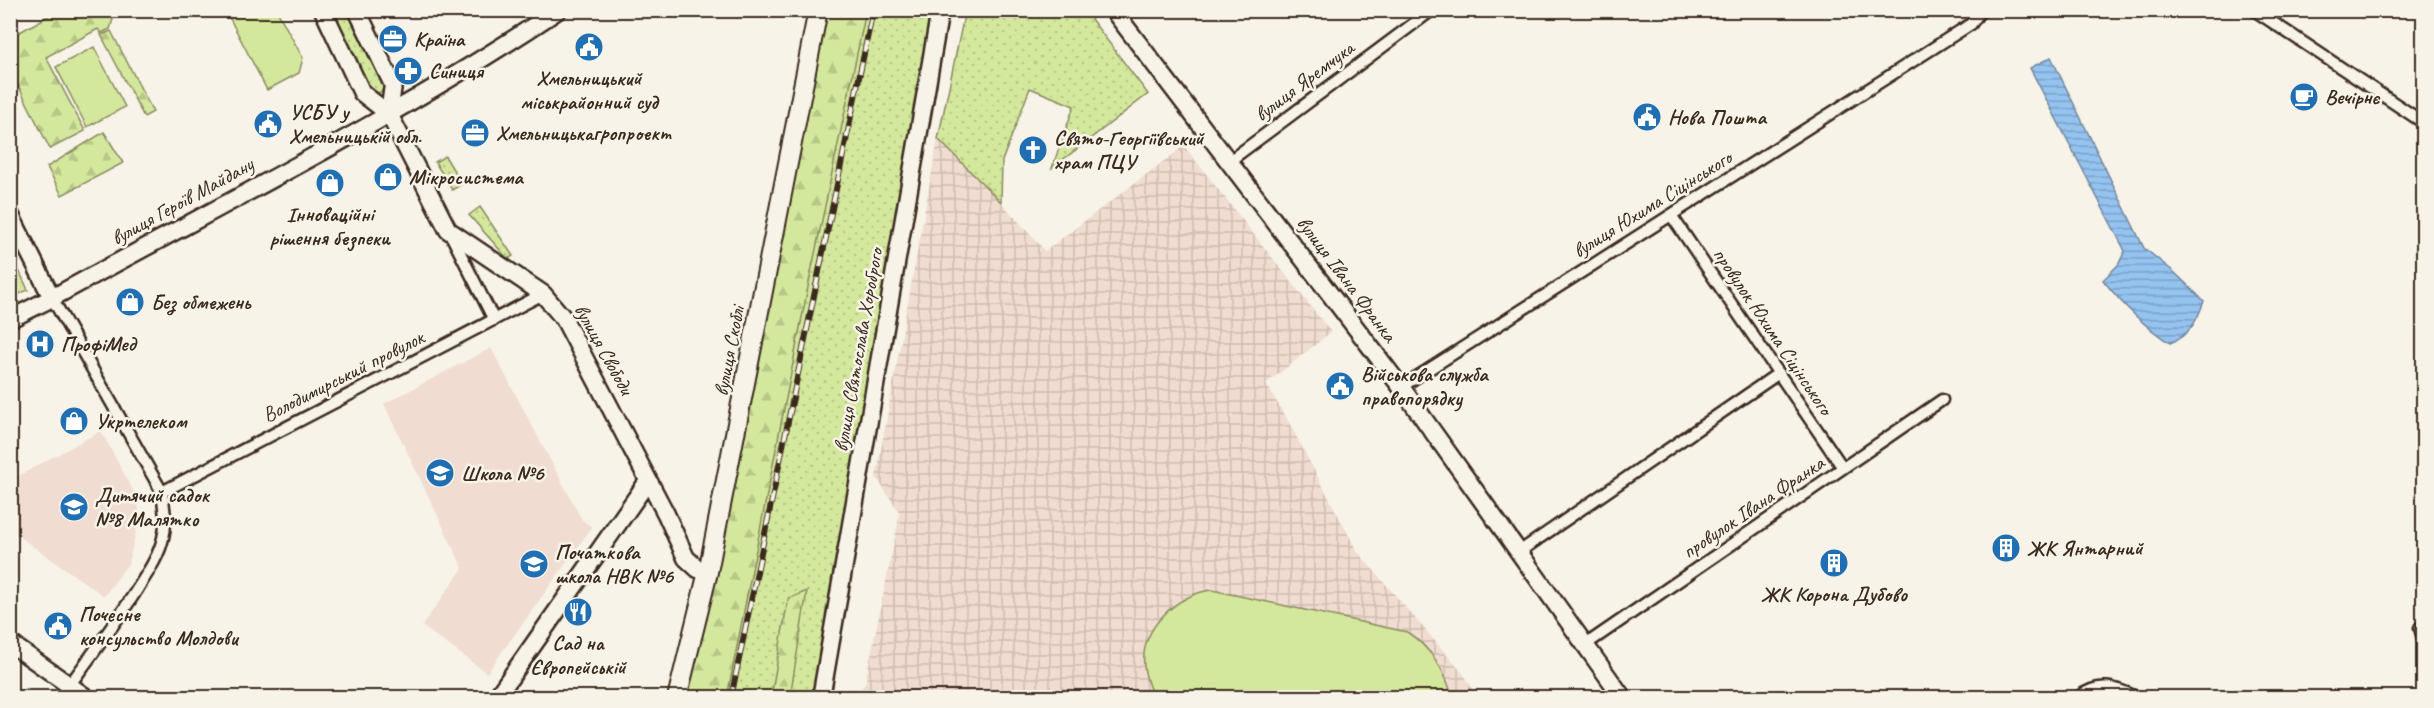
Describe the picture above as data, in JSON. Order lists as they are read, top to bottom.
{
  "streets": {
    "main road": ["вулиця Скоблі"],
    "street": [
      "вулиця Яремчука",
      "вулиця Героїв Майдану",
      "вулиця Юхима Сіцінського",
      "вулиця Івана Франка",
      "провулок Юхима Сіцінського",
      "вулиця Свободи",
      "вулиця Святослава Хороброго",
      "Володимирський провулок",
      "провулок Івана Франка"
    ]
  },
  "crossings": [
    ["вулиця Яремчука", "вулиця Івана Франка"],
    ["вулиця Героїв Майдану", "вулиця Свободи"],
    ["вулиця Юхима Сіцінського", "вулиця Івана Франка"],
    ["вулиця Юхима Сіцінського", "провулок Юхима Сіцінського"],
    ["вулиця Івана Франка", "провулок Івана Франка"],
    ["провулок Юхима Сіцінського", "провулок Івана Франка"],
    ["вулиця Свободи", "вулиця Скоблі"],
    ["вулиця Свободи", "Володимирський провулок"]
  ],
  "places": {
    "office": ["Країна", "Хмельницькагропроект"],
    "public building": [
      "Хмельницький міськрайонний суд",
      "Нова Пошта",
      "УСБУ у Хмельницькій обл.",
      "Військова служба правопорядку",
      "Почесне консульство Молдови"
    ],
    "pharmacy": ["Синиця"],
    "cafe": ["Вечірнє"],
    "church": ["Свято-Георгіївський храм ПЦУ"],
    "shop": [
      "Мікросистема",
      "Інноваційні рішення безпеки",
      "Без обмежень",
      "Укртелеком"
    ],
    "hospital": ["ПрофіМед"],
    "school or university": ["Школа №6", "Дитячий садок №8 Малятко", "Початкова школа НВК №6"],
    "building": ["ЖК Янтарний", "ЖК Корона Дубово"],
    "restaurant": ["Сад на Європейській"]
  }
}
